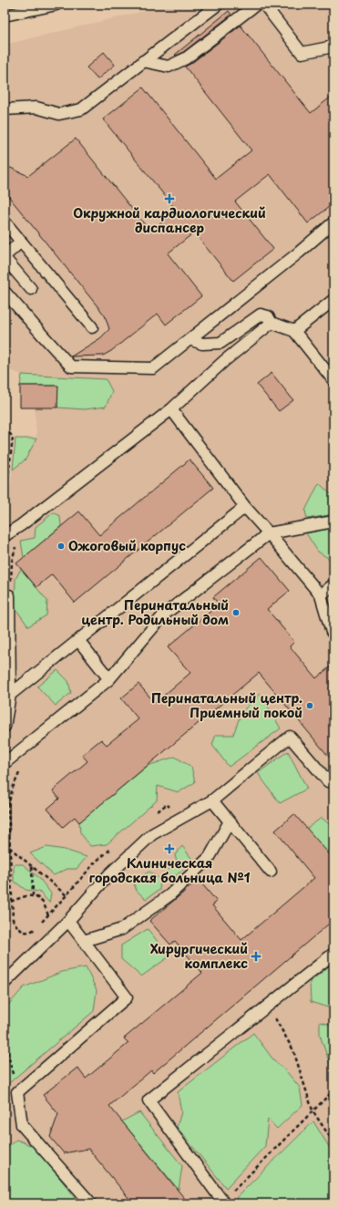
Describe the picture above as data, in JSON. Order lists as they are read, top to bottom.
{
  "places": {
    "health": ["Окружной кардиологический диспансер", "Клиническая городская больница №1", "Хирургический комплекс"],
    "other": ["Ожоговый корпус", "Перинатальный центр. Родильный дом", "Перинатальный центр. Приемный покой"]
  }
}
